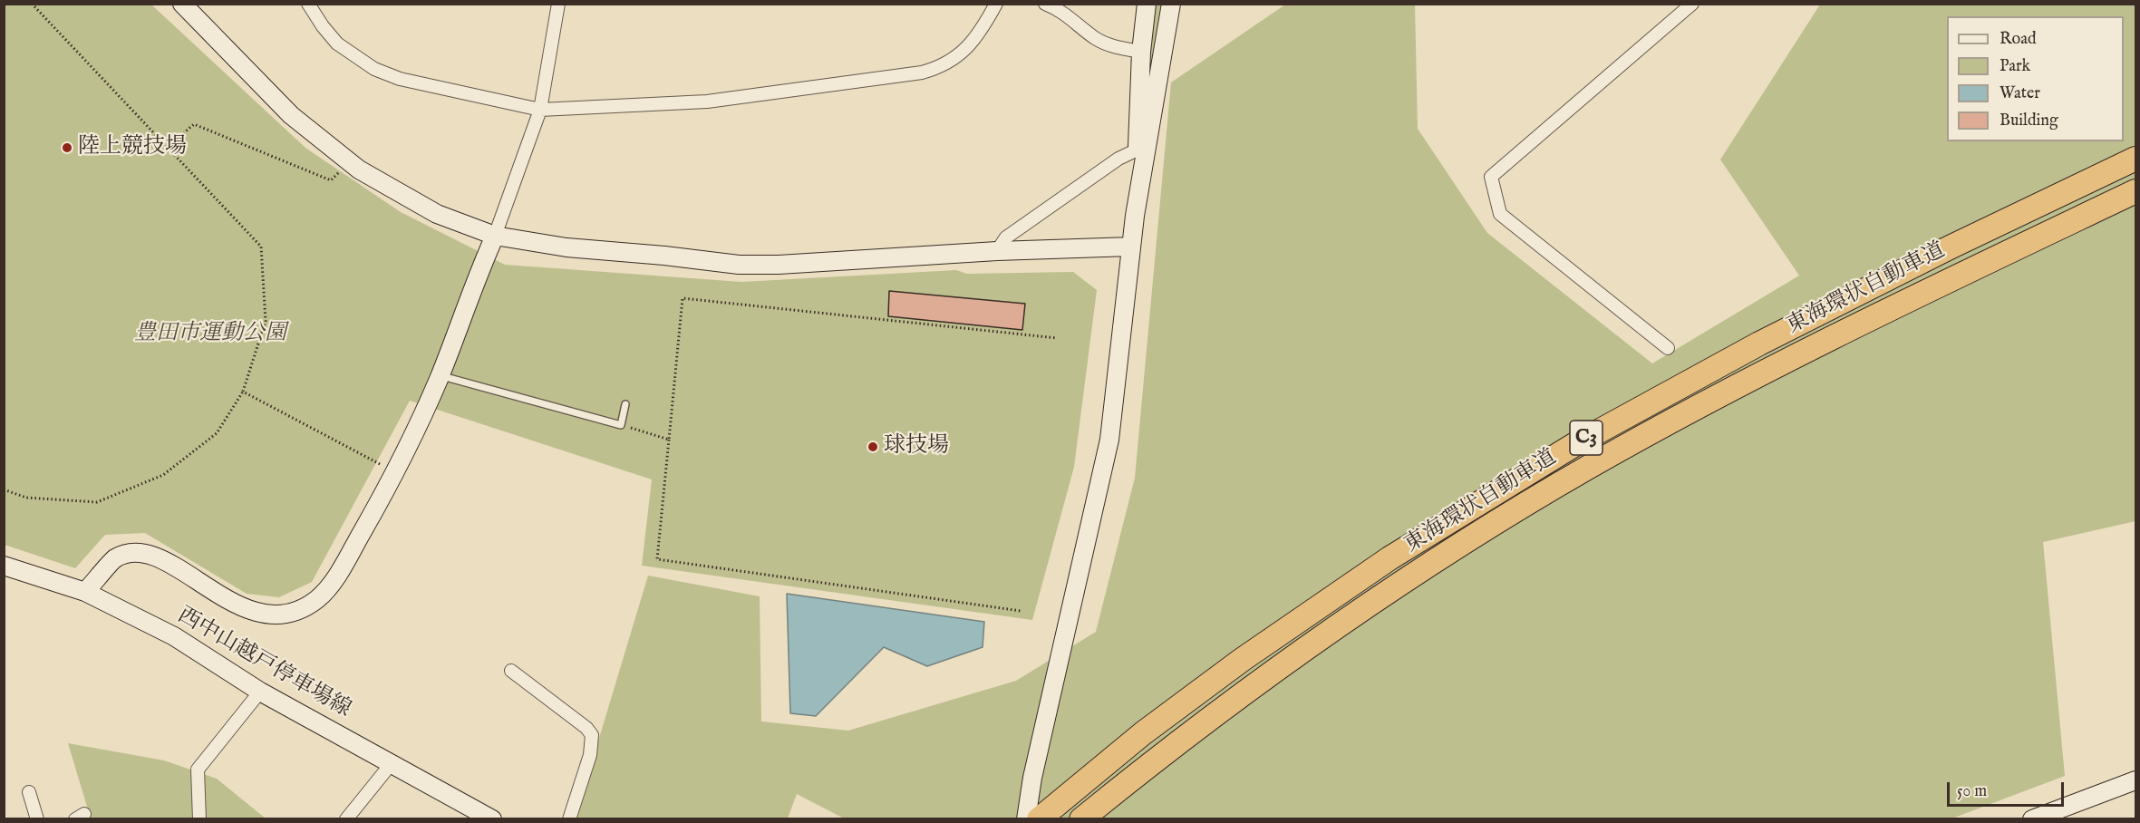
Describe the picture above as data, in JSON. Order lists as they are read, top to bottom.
{
  "streets": {
    "highway": ["東海環状自動車道", "C3"],
    "street": ["西中山越戸停車場線"]
  },
  "parks": ["豊田市運動公園"],
  "places": ["陸上競技場", "球技場"],
  "legend": [
    "Road",
    "Park",
    "Water",
    "Building"
  ],
  "scale_bar": "50 m"
}
